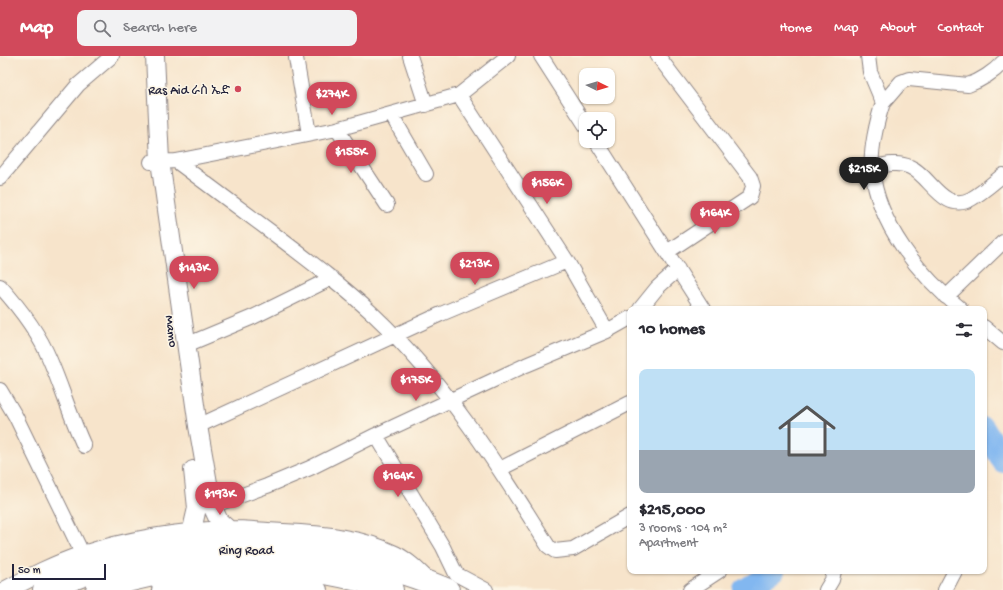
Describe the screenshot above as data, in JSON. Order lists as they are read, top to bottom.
{
  "streets": {
    "highway": ["Ring Road"],
    "street": ["Mamo"]
  },
  "places": ["Ras Aid ራስ ኤድ"],
  "scale_bar": "50 m",
  "north": "right",
  "page": {
    "header": "Map",
    "search": "Search here",
    "nav": [
      "Home",
      "Map",
      "About",
      "Contact"
    ],
    "price": [
      "$274K",
      "$155K",
      "$215K",
      "$156K",
      "$164K",
      "$213K",
      "$143K",
      "$175K",
      "$164K",
      "$193K"
    ],
    "heading": "10 homes",
    "list": [
      {
        "name": "$215,000",
        "note": "3 rooms · 104 m² · Apartment"
      }
    ],
    "scale": "50 m"
  }
}
